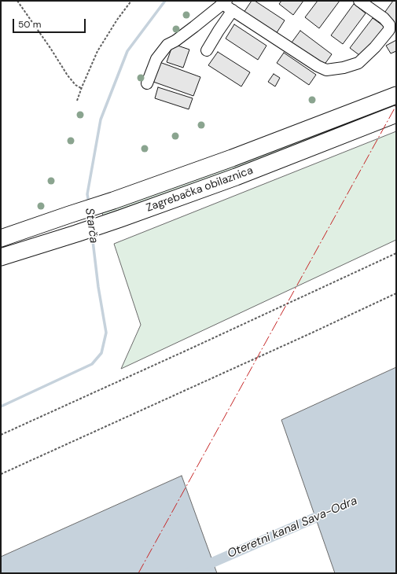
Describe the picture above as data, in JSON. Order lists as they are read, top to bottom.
{
  "streets": {
    "highway": ["Zagrebačka obilaznica"]
  },
  "water": ["Starča", "Oteretni kanal Sava-Odra"],
  "scale_bar": "50 m"
}
